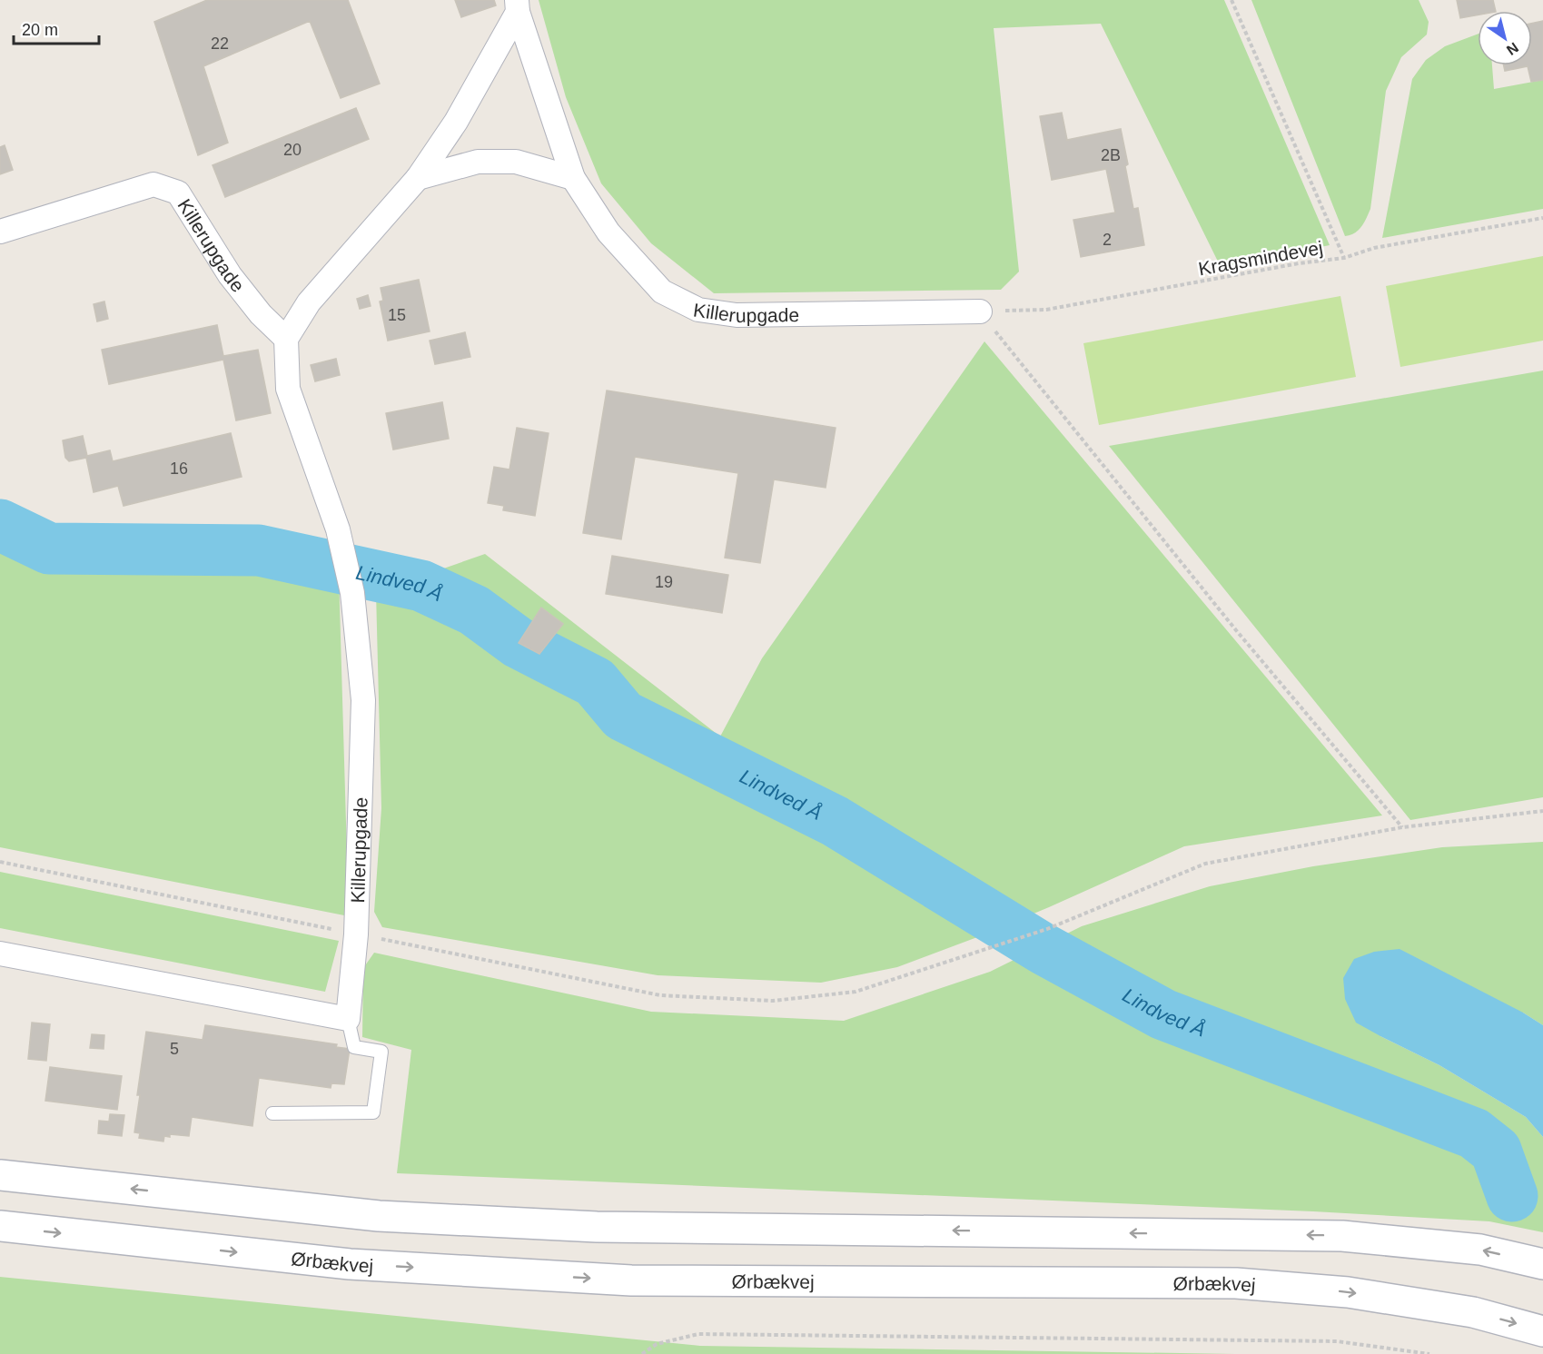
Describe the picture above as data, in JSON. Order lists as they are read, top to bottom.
{
  "streets": {
    "main road": ["Ørbækvej"],
    "street": ["Killerupgade"],
    "path": ["Kragsmindevej"]
  },
  "crossings": [
    ["Killerupgade", "Kragsmindevej"]
  ],
  "water": ["Lindved Å"],
  "house_numbers": [
    "22",
    "20",
    "2B",
    "2",
    "15",
    "16",
    "19",
    "5"
  ],
  "scale_bar": "20 m",
  "north": "bottom right"
}
